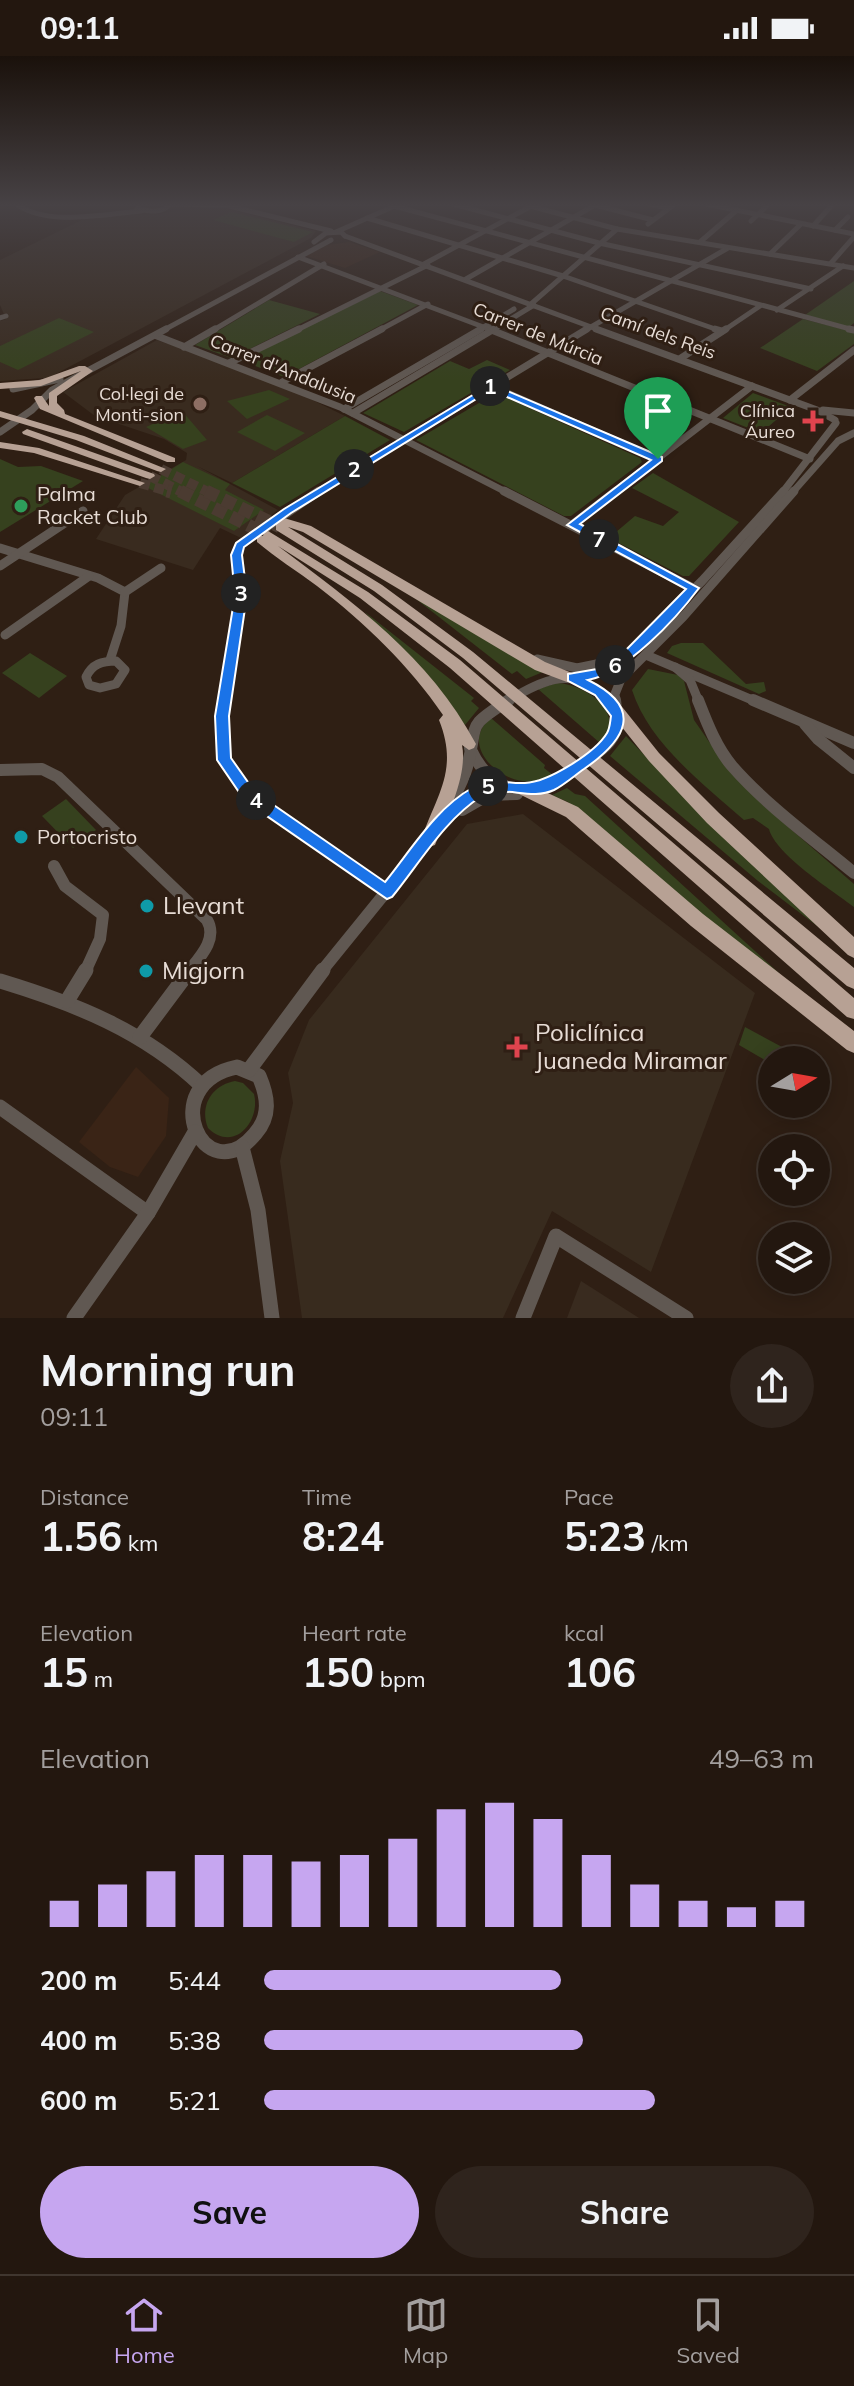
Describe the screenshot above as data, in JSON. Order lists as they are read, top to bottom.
{
  "streets": {
    "street": ["Camí dels Reis", "Carrer de Múrcia", "Carrer d'Andalusia"]
  },
  "places": {
    "other": [
      "Col·legi de Monti-sion",
      "Palma Racket Club",
      "Portocristo",
      "Llevant",
      "Migjorn"
    ],
    "health": ["Clínica Áureo", "Policlínica Juaneda Miramar"]
  },
  "north": "right",
  "page": {
    "status": "09:11",
    "pins": [
      "1",
      "2",
      "7",
      "3",
      "6",
      "5",
      "4"
    ],
    "heading": ["Morning run", "09:11"],
    "stats": [
      ["Distance", "1.56 km"],
      ["Time", "8:24"],
      ["Pace", "5:23 /km"],
      ["Elevation", "15 m"],
      ["Heart rate", "150 bpm"],
      ["kcal", "106"]
    ],
    "chart": ["Elevation", "49–63 m"],
    "list": [
      {
        "name": "200 m",
        "note": "5:44"
      },
      {
        "name": "400 m",
        "note": "5:38"
      },
      {
        "name": "600 m",
        "note": "5:21"
      }
    ],
    "buttons": ["Save", "Share"],
    "tabs": ["Home", "Map", "Saved"]
  }
}
